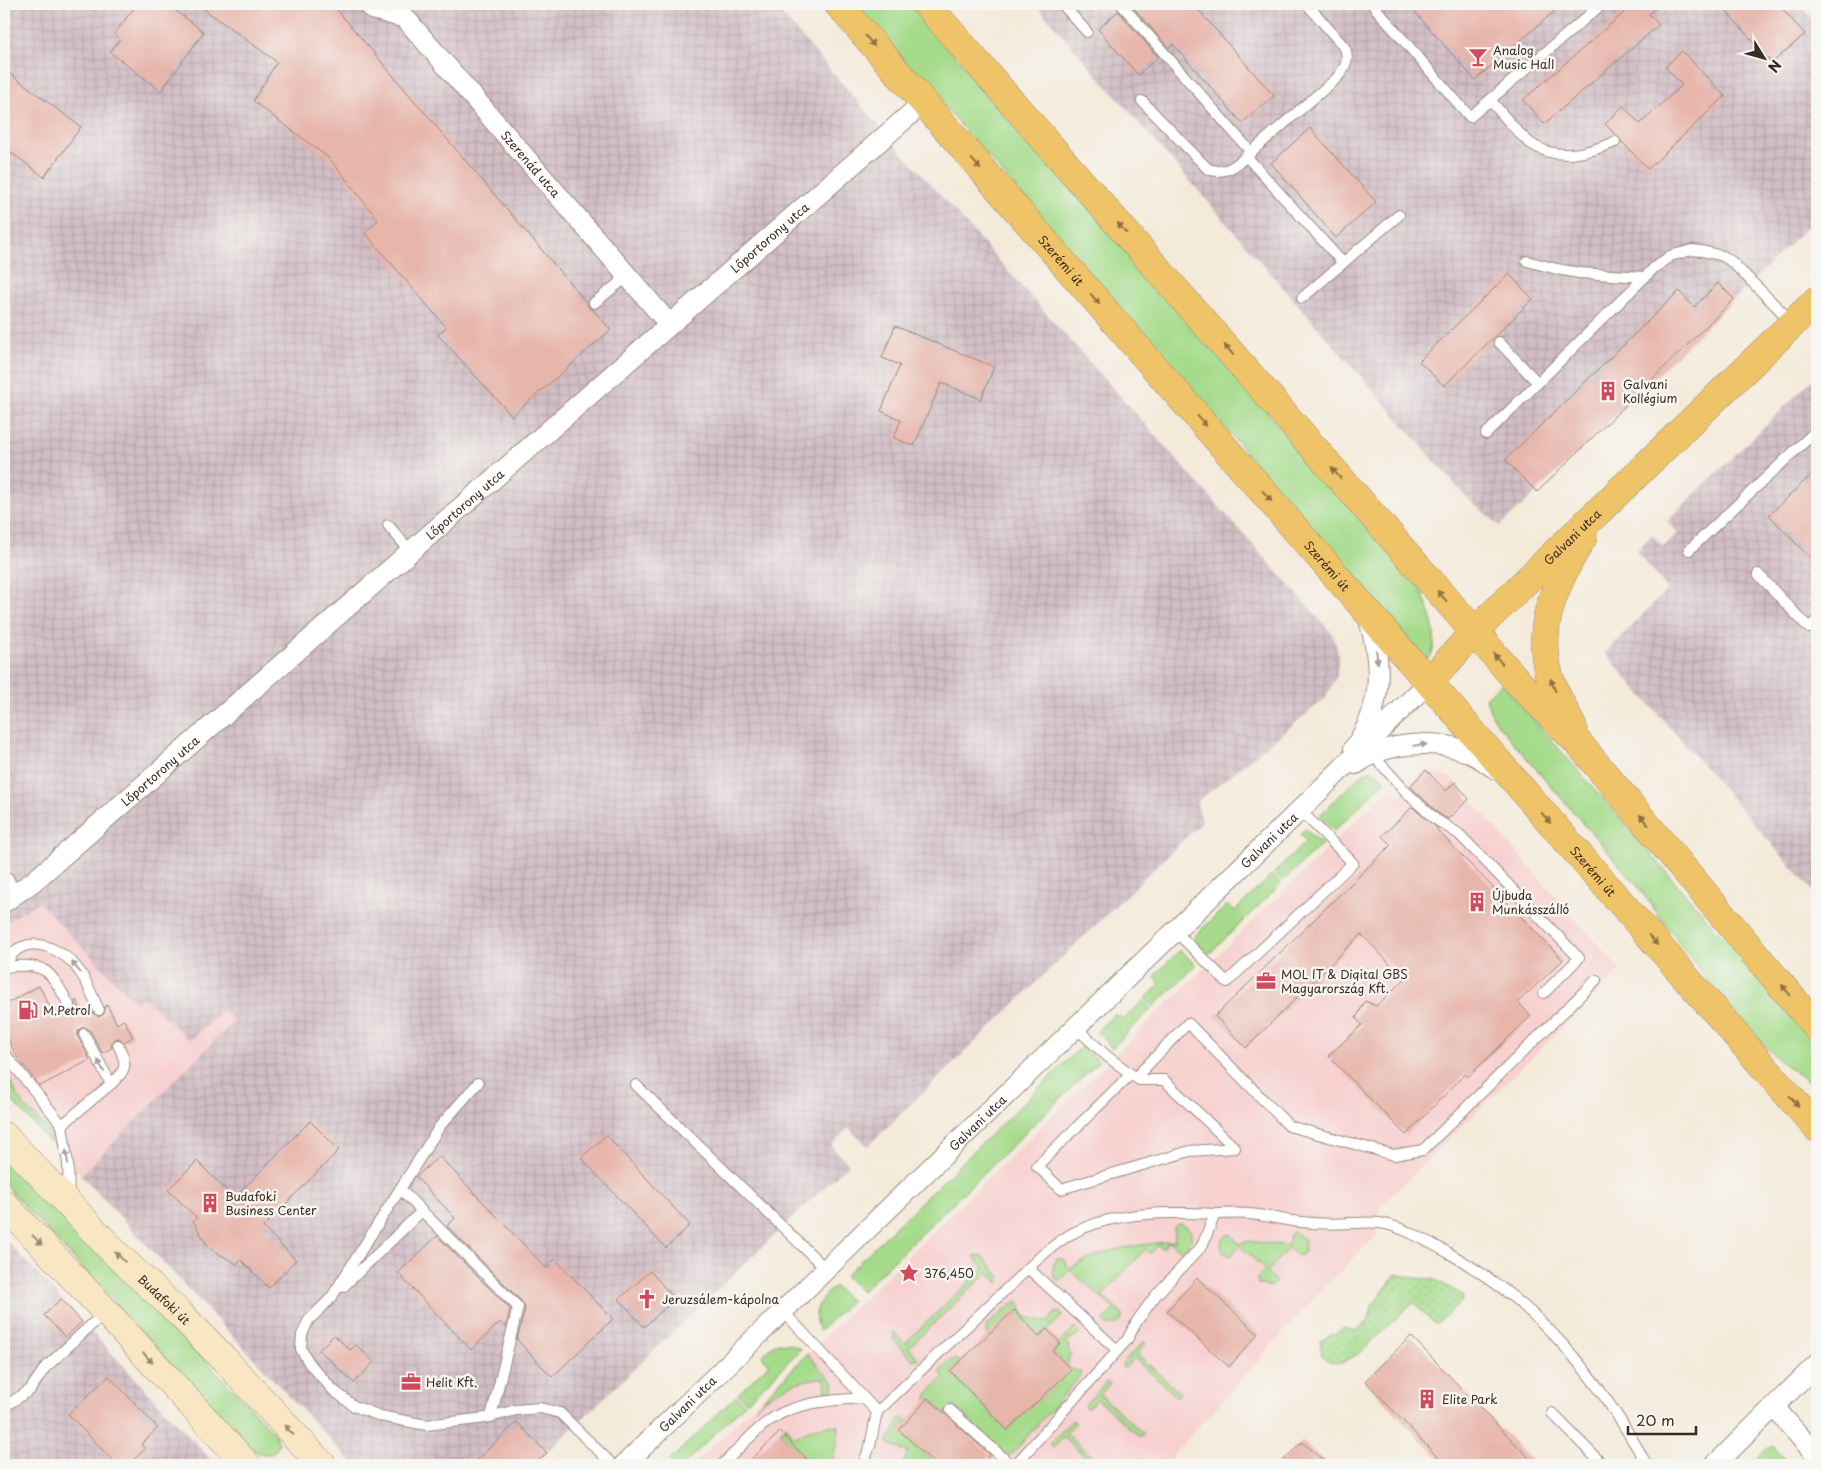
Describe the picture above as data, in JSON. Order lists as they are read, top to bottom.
{
  "streets": {
    "main road": ["Szerémi út", "Galvani utca", "Budafoki út"],
    "street": ["Szerenád utca", "Lőportorony utca"]
  },
  "crossings": [
    ["Szerenád utca", "Lőportorony utca"],
    ["Lőportorony utca", "Szerémi út"],
    ["Szerémi út", "Galvani utca"]
  ],
  "places": {
    "bar": ["Analog Music Hall"],
    "building": [
      "Galvani Kollégium",
      "Újbuda Munkásszálló",
      "Budafoki Business Center",
      "Elite Park"
    ],
    "office": ["MOL IT & Digital GBS Magyarország Kft.", "Helit Kft."],
    "fuel station": ["M.Petrol"],
    "place": ["376,450"],
    "church": ["Jeruzsálem-kápolna"]
  },
  "scale_bar": "20 m",
  "north": "bottom right"
}
